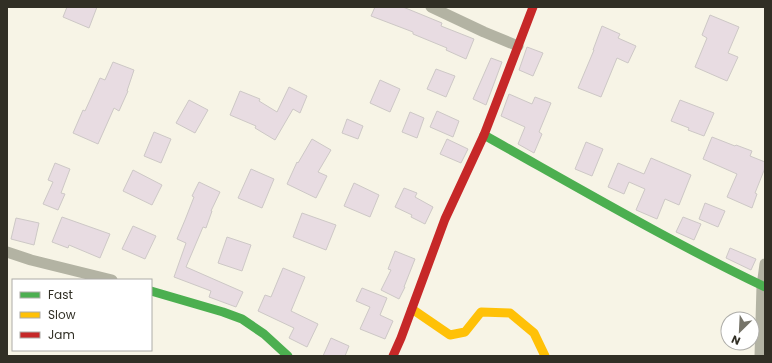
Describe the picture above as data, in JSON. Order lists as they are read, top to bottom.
{
  "legend": ["Fast", "Slow", "Jam"],
  "north": "bottom left"
}
